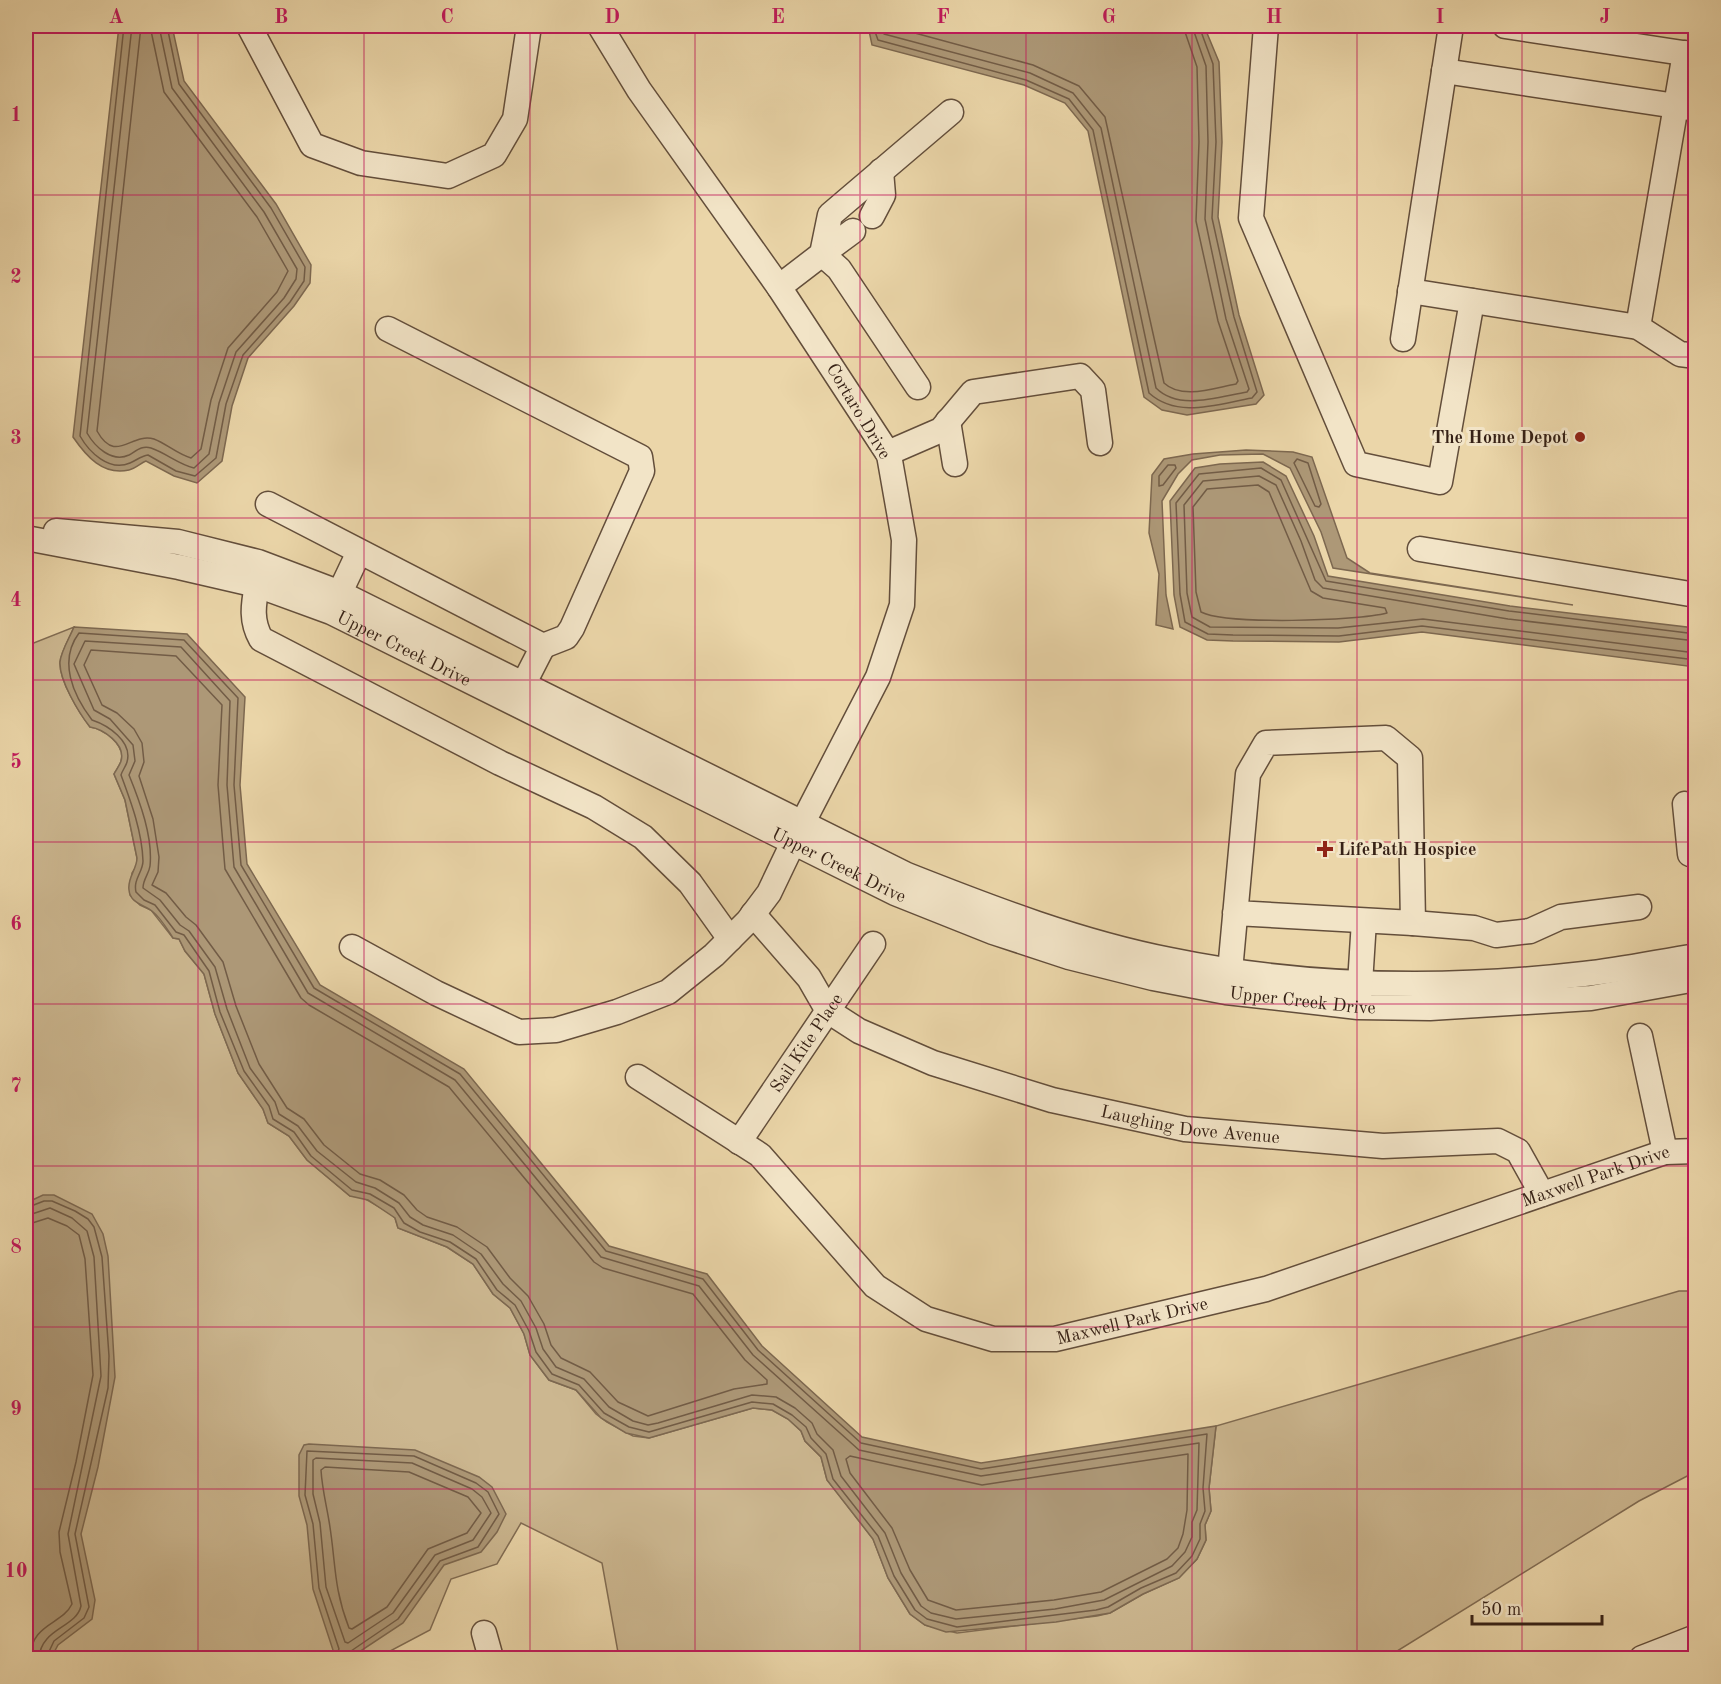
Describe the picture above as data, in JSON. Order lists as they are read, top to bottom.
{
  "streets": {
    "street": [
      "Cortaro Drive",
      "Upper Creek Drive",
      "Sail Kite Place",
      "Laughing Dove Avenue",
      "Maxwell Park Drive"
    ]
  },
  "crossings": [
    ["Cortaro Drive", "Upper Creek Drive"],
    ["Sail Kite Place", "Laughing Dove Avenue"],
    ["Sail Kite Place", "Maxwell Park Drive"],
    ["Laughing Dove Avenue", "Maxwell Park Drive"]
  ],
  "places": {
    "other": ["The Home Depot"],
    "health": ["LifePath Hospice"]
  },
  "scale_bar": "50 m",
  "grid": {
    "columns": [
      "A",
      "B",
      "C",
      "D",
      "E",
      "F",
      "G",
      "H",
      "I",
      "J"
    ],
    "rows": [
      "1",
      "2",
      "3",
      "4",
      "5",
      "6",
      "7",
      "8",
      "9",
      "10"
    ]
  }
}
